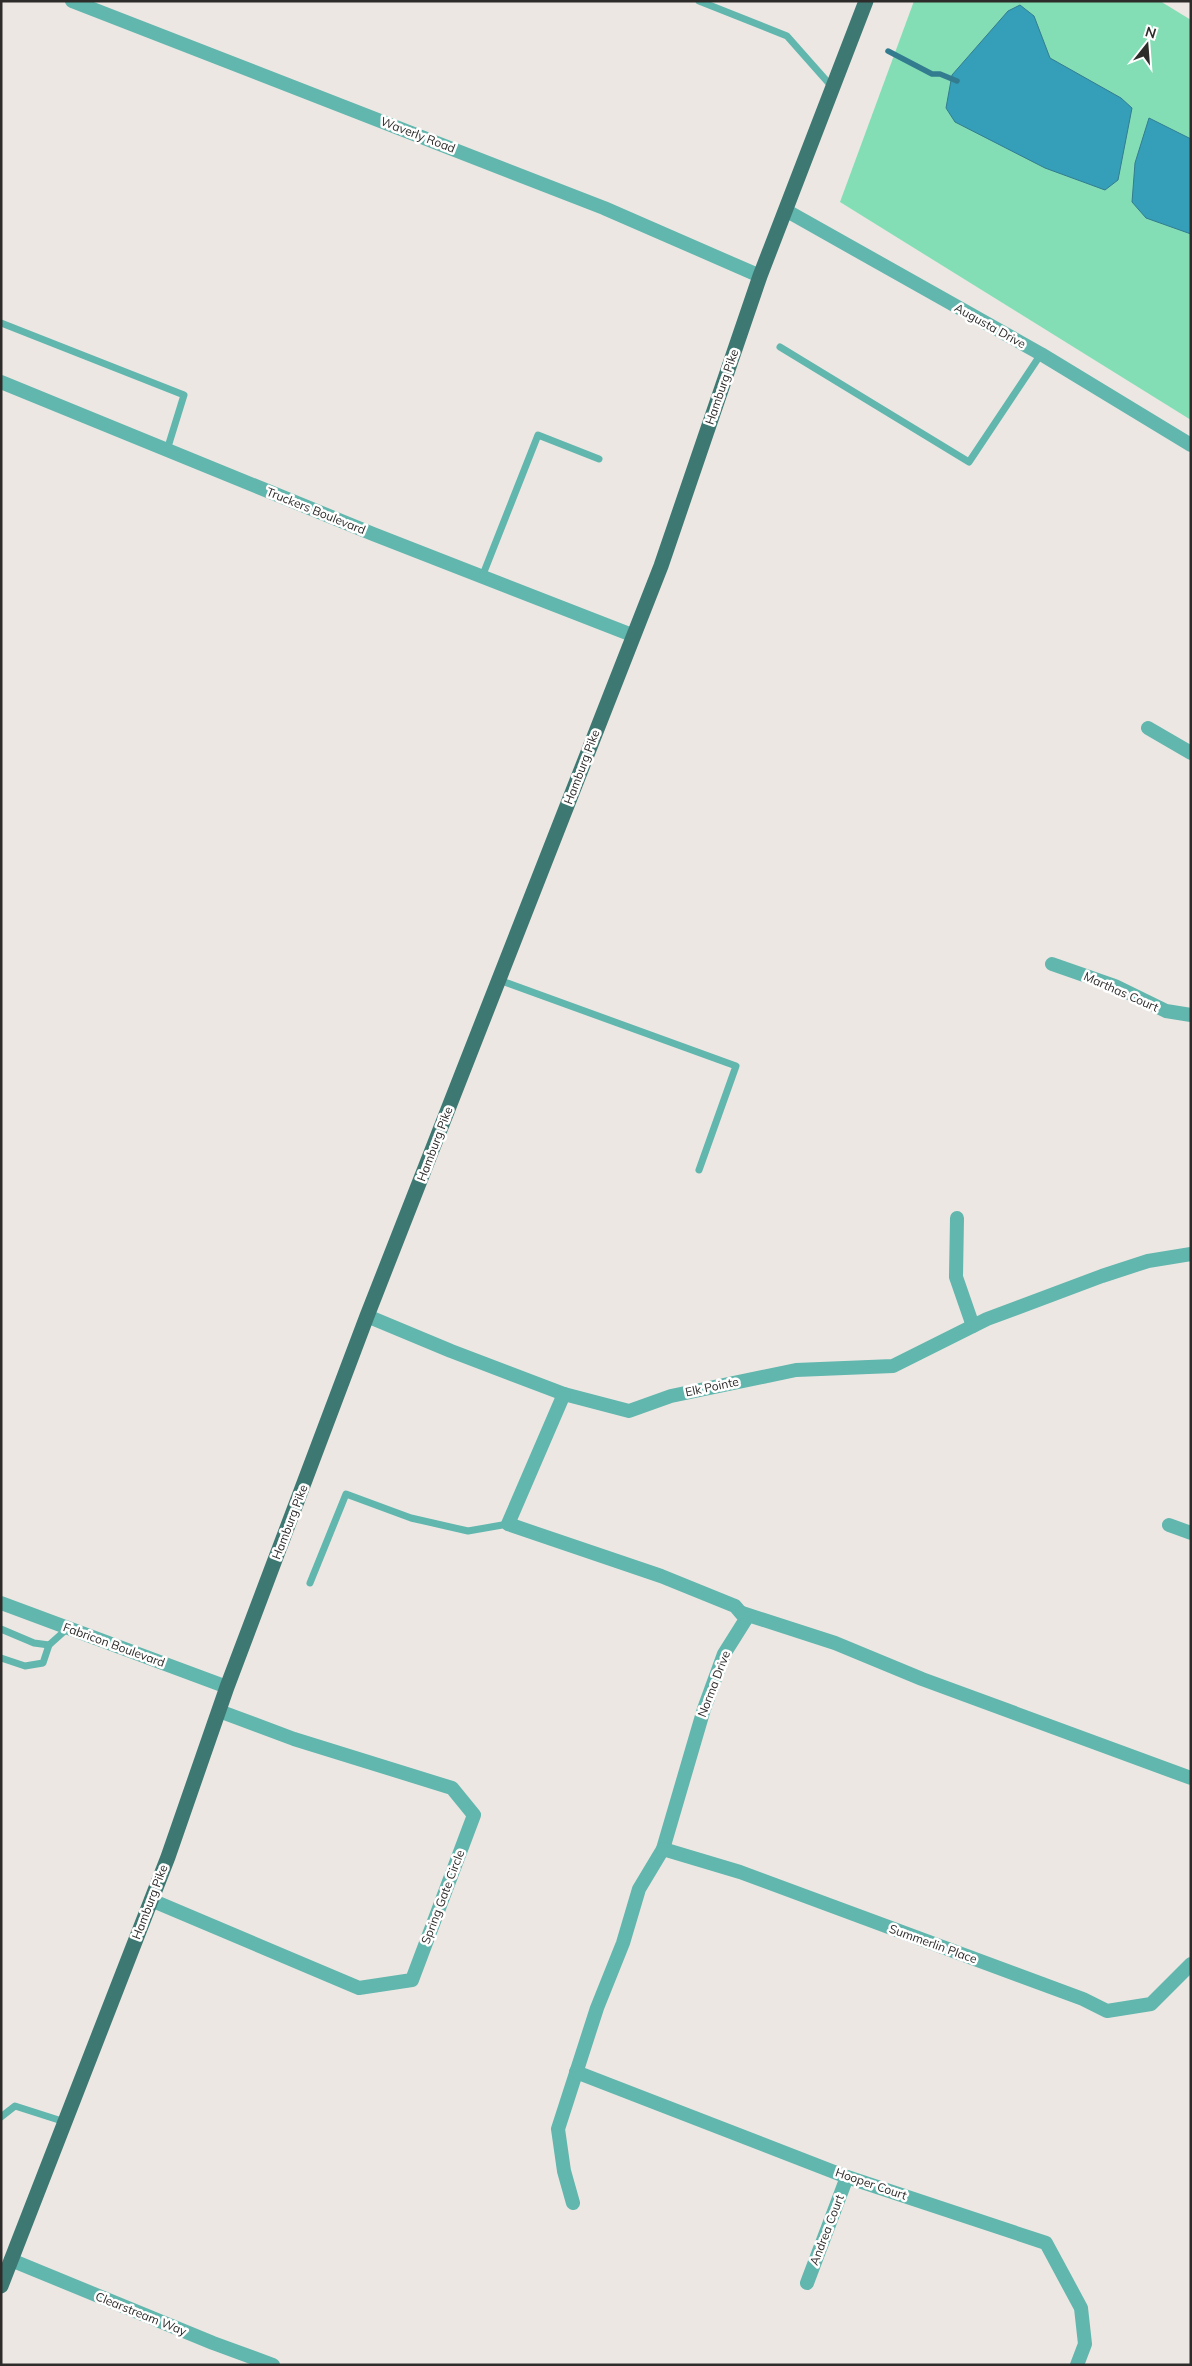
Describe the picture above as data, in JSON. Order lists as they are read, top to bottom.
{
  "streets": {
    "main road": ["Hamburg Pike"],
    "street": [
      "Waverly Road",
      "Augusta Drive",
      "Truckers Boulevard",
      "Marthas Court",
      "Elk Pointe",
      "Fabricon Boulevard",
      "Norma Drive",
      "Spring Gate Circle",
      "Summerlin Place",
      "Hooper Court",
      "Andrea Court",
      "Clearstream Way"
    ]
  },
  "crossings": [
    ["Waverly Road", "Hamburg Pike"],
    ["Augusta Drive", "Hamburg Pike"],
    ["Hamburg Pike", "Truckers Boulevard"],
    ["Hamburg Pike", "Elk Pointe"],
    ["Hamburg Pike", "Fabricon Boulevard"],
    ["Hamburg Pike", "Spring Gate Circle"],
    ["Hamburg Pike", "Clearstream Way"],
    ["Norma Drive", "Summerlin Place"],
    ["Norma Drive", "Hooper Court"],
    ["Hooper Court", "Andrea Court"]
  ],
  "north": "top"
}
